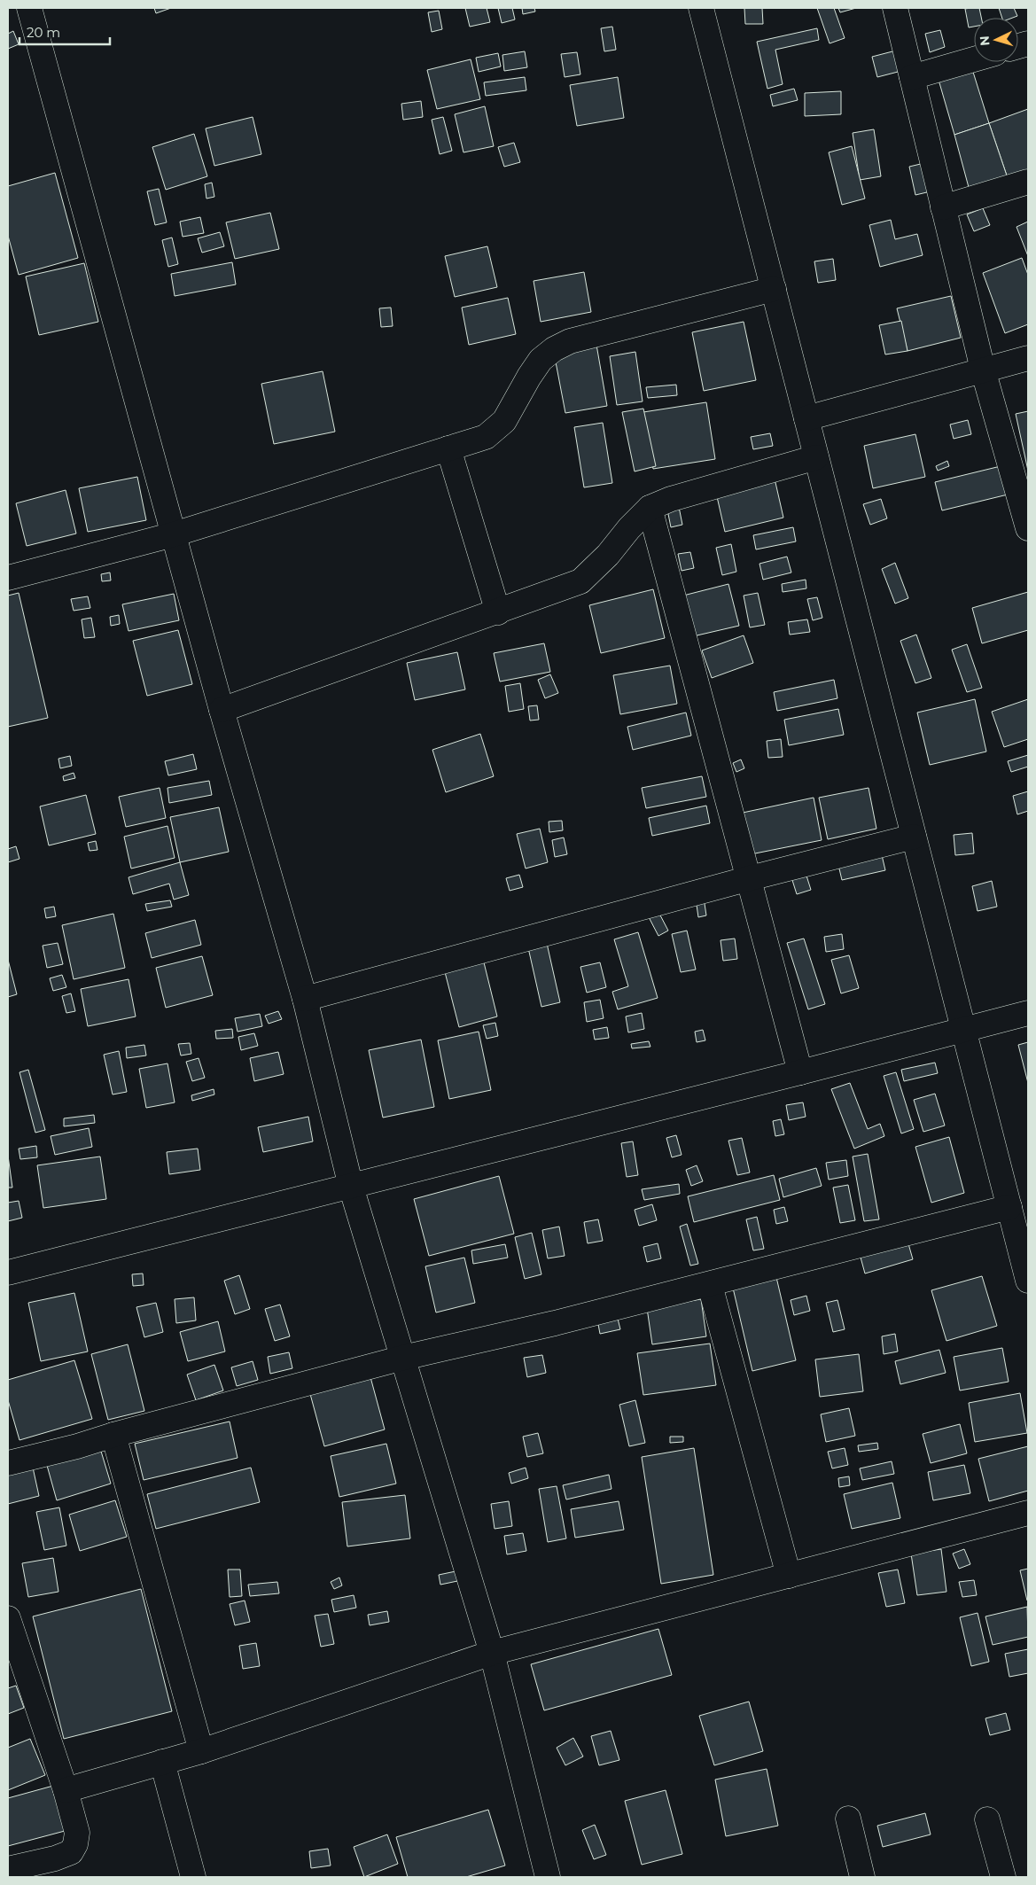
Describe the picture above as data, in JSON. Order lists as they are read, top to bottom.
{
  "scale_bar": "20 m",
  "north": "left"
}
